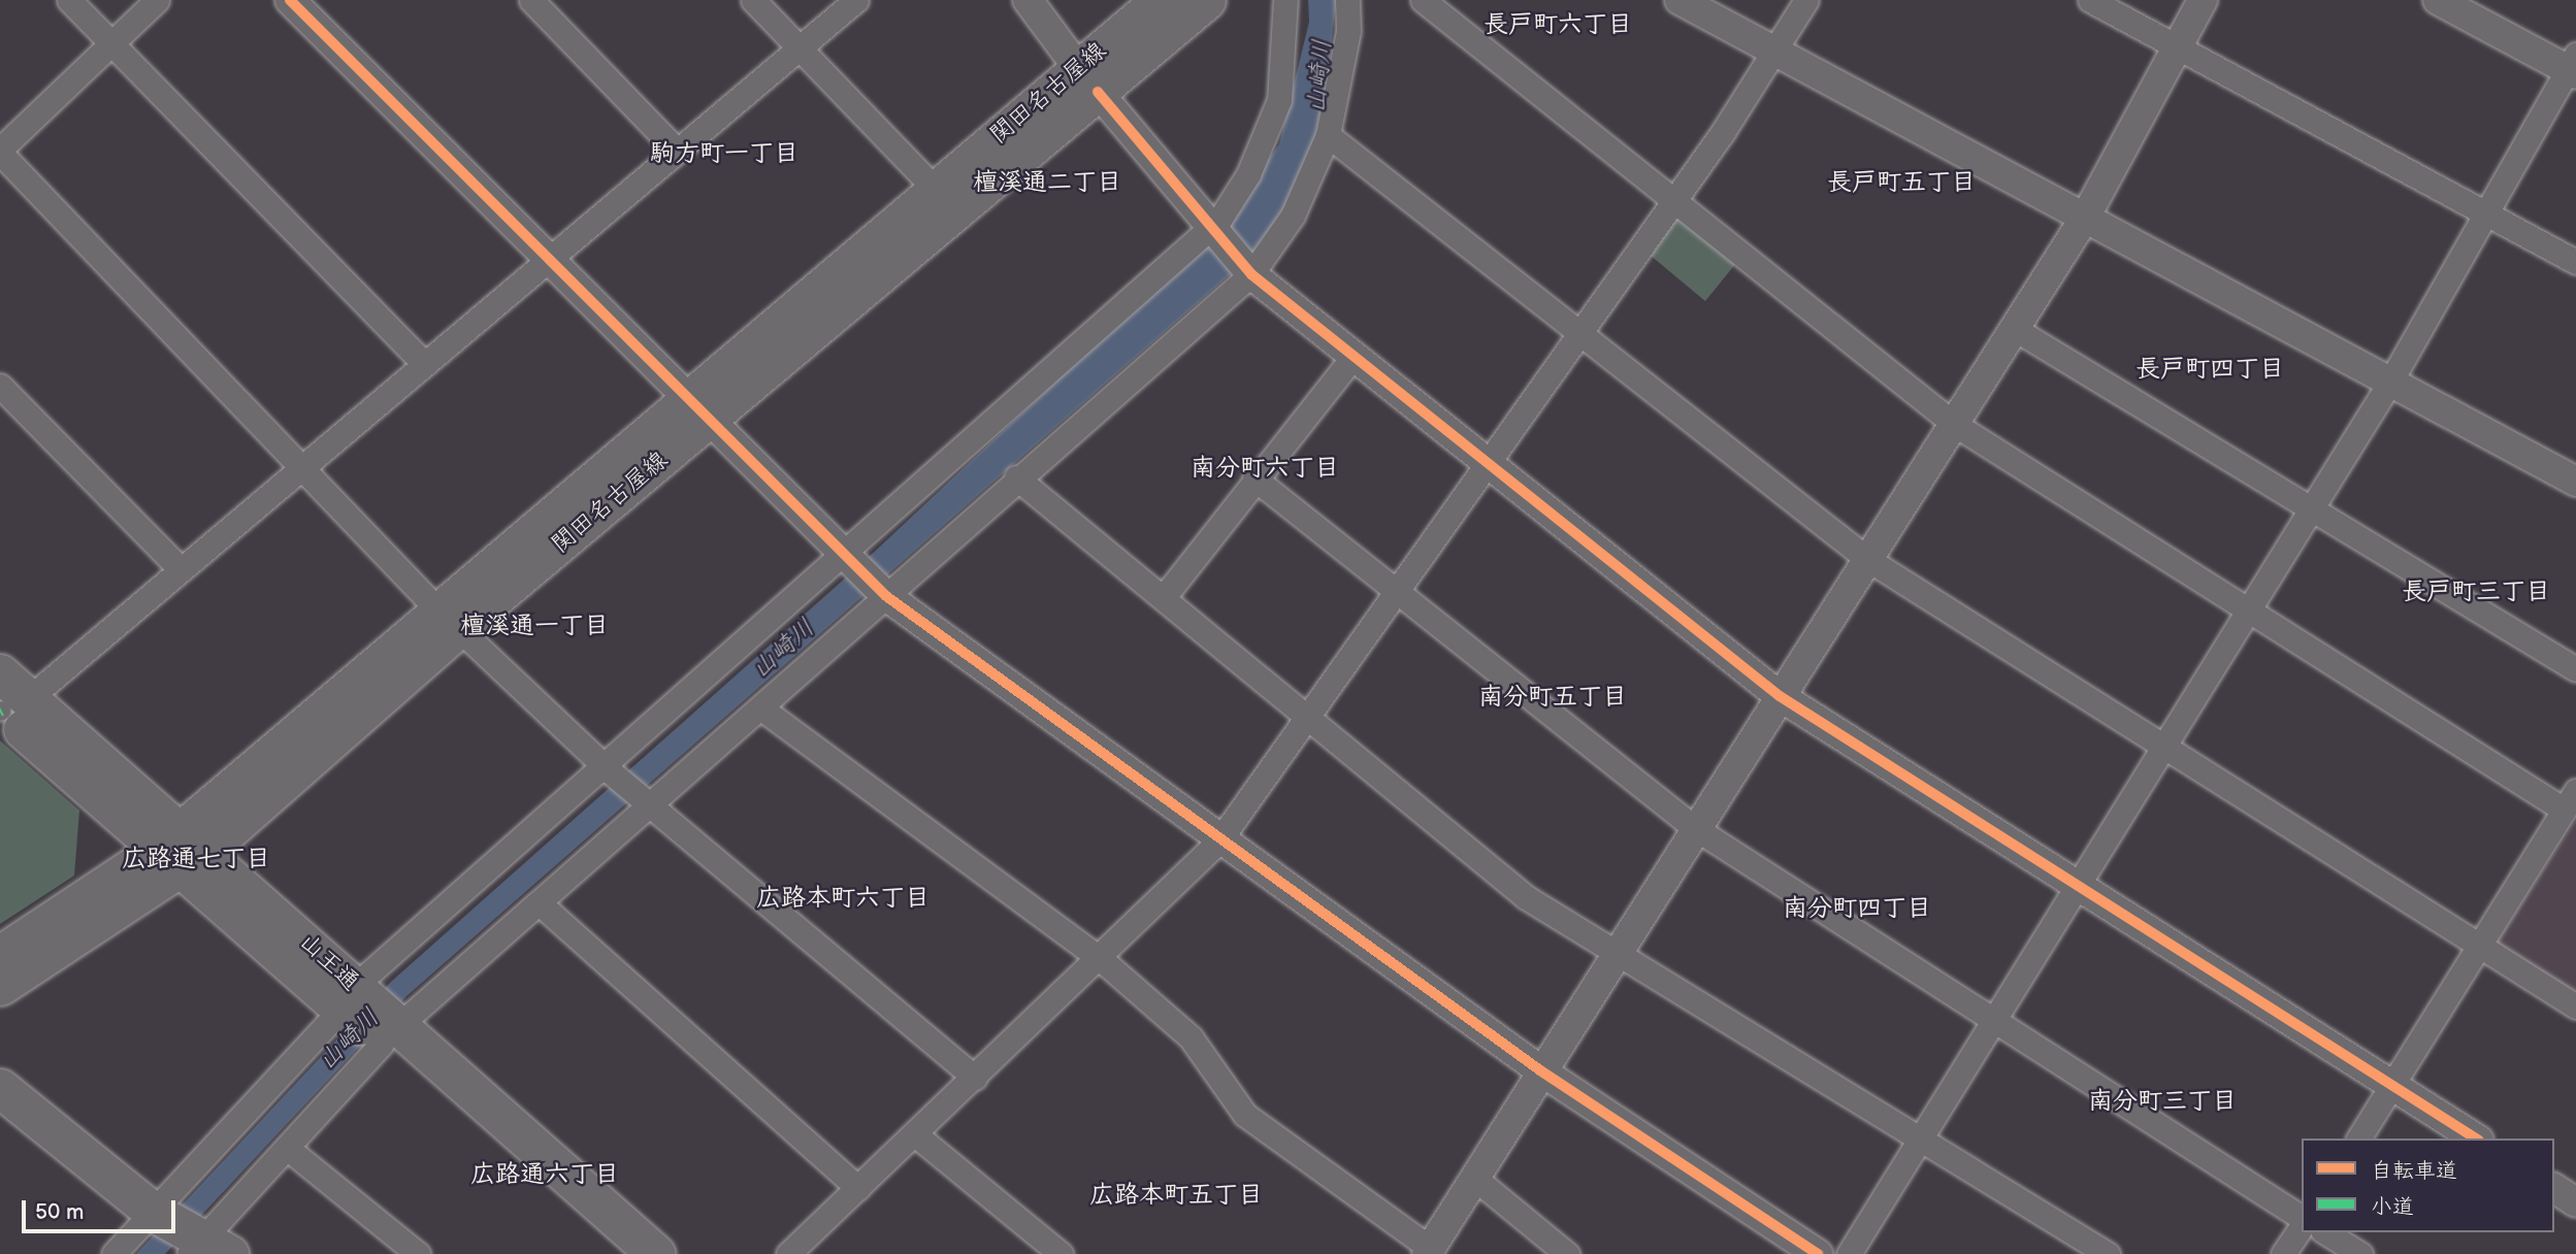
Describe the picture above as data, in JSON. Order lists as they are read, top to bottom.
{
  "streets": {
    "main road": ["関田名古屋線", "山王通"]
  },
  "crossings": [
    ["関田名古屋線", "山王通"]
  ],
  "districts": [
    "長戸町六丁目",
    "駒方町一丁目",
    "檀溪通二丁目",
    "長戸町五丁目",
    "長戸町四丁目",
    "南分町六丁目",
    "長戸町三丁目",
    "檀溪通一丁目",
    "南分町五丁目",
    "広路通七丁目",
    "広路本町六丁目",
    "南分町四丁目",
    "南分町三丁目",
    "広路通六丁目",
    "広路本町五丁目"
  ],
  "water": ["山崎川"],
  "legend": ["自転車道", "小道"],
  "scale_bar": "50 m"
}
